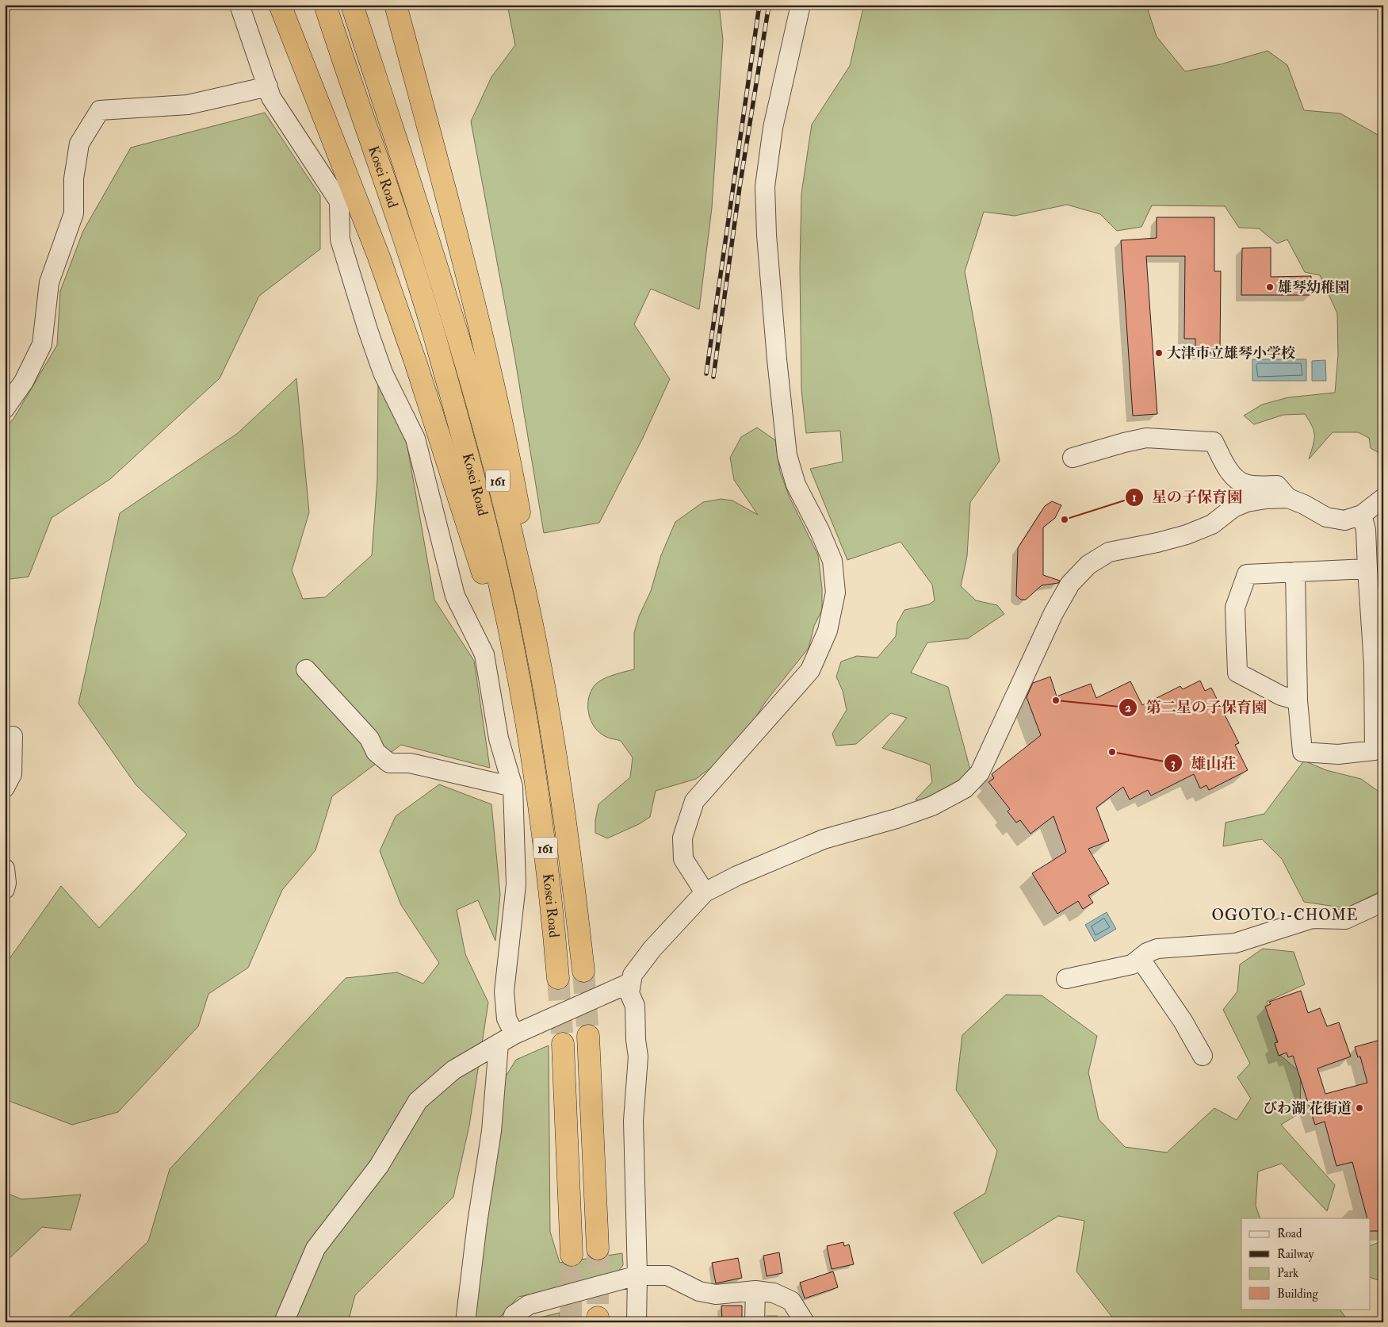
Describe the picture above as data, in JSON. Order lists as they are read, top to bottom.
{
  "streets": {
    "highway": ["Kosei Road", "161"]
  },
  "districts": ["OGOTO 1-CHOME"],
  "places": [
    "雄琴幼稚園",
    "大津市立雄琴小学校",
    "星の子保育園",
    "第二星の子保育園",
    "雄山荘",
    "びわ湖 花街道"
  ],
  "legend": [
    "Road",
    "Railway",
    "Park",
    "Building"
  ]
}
